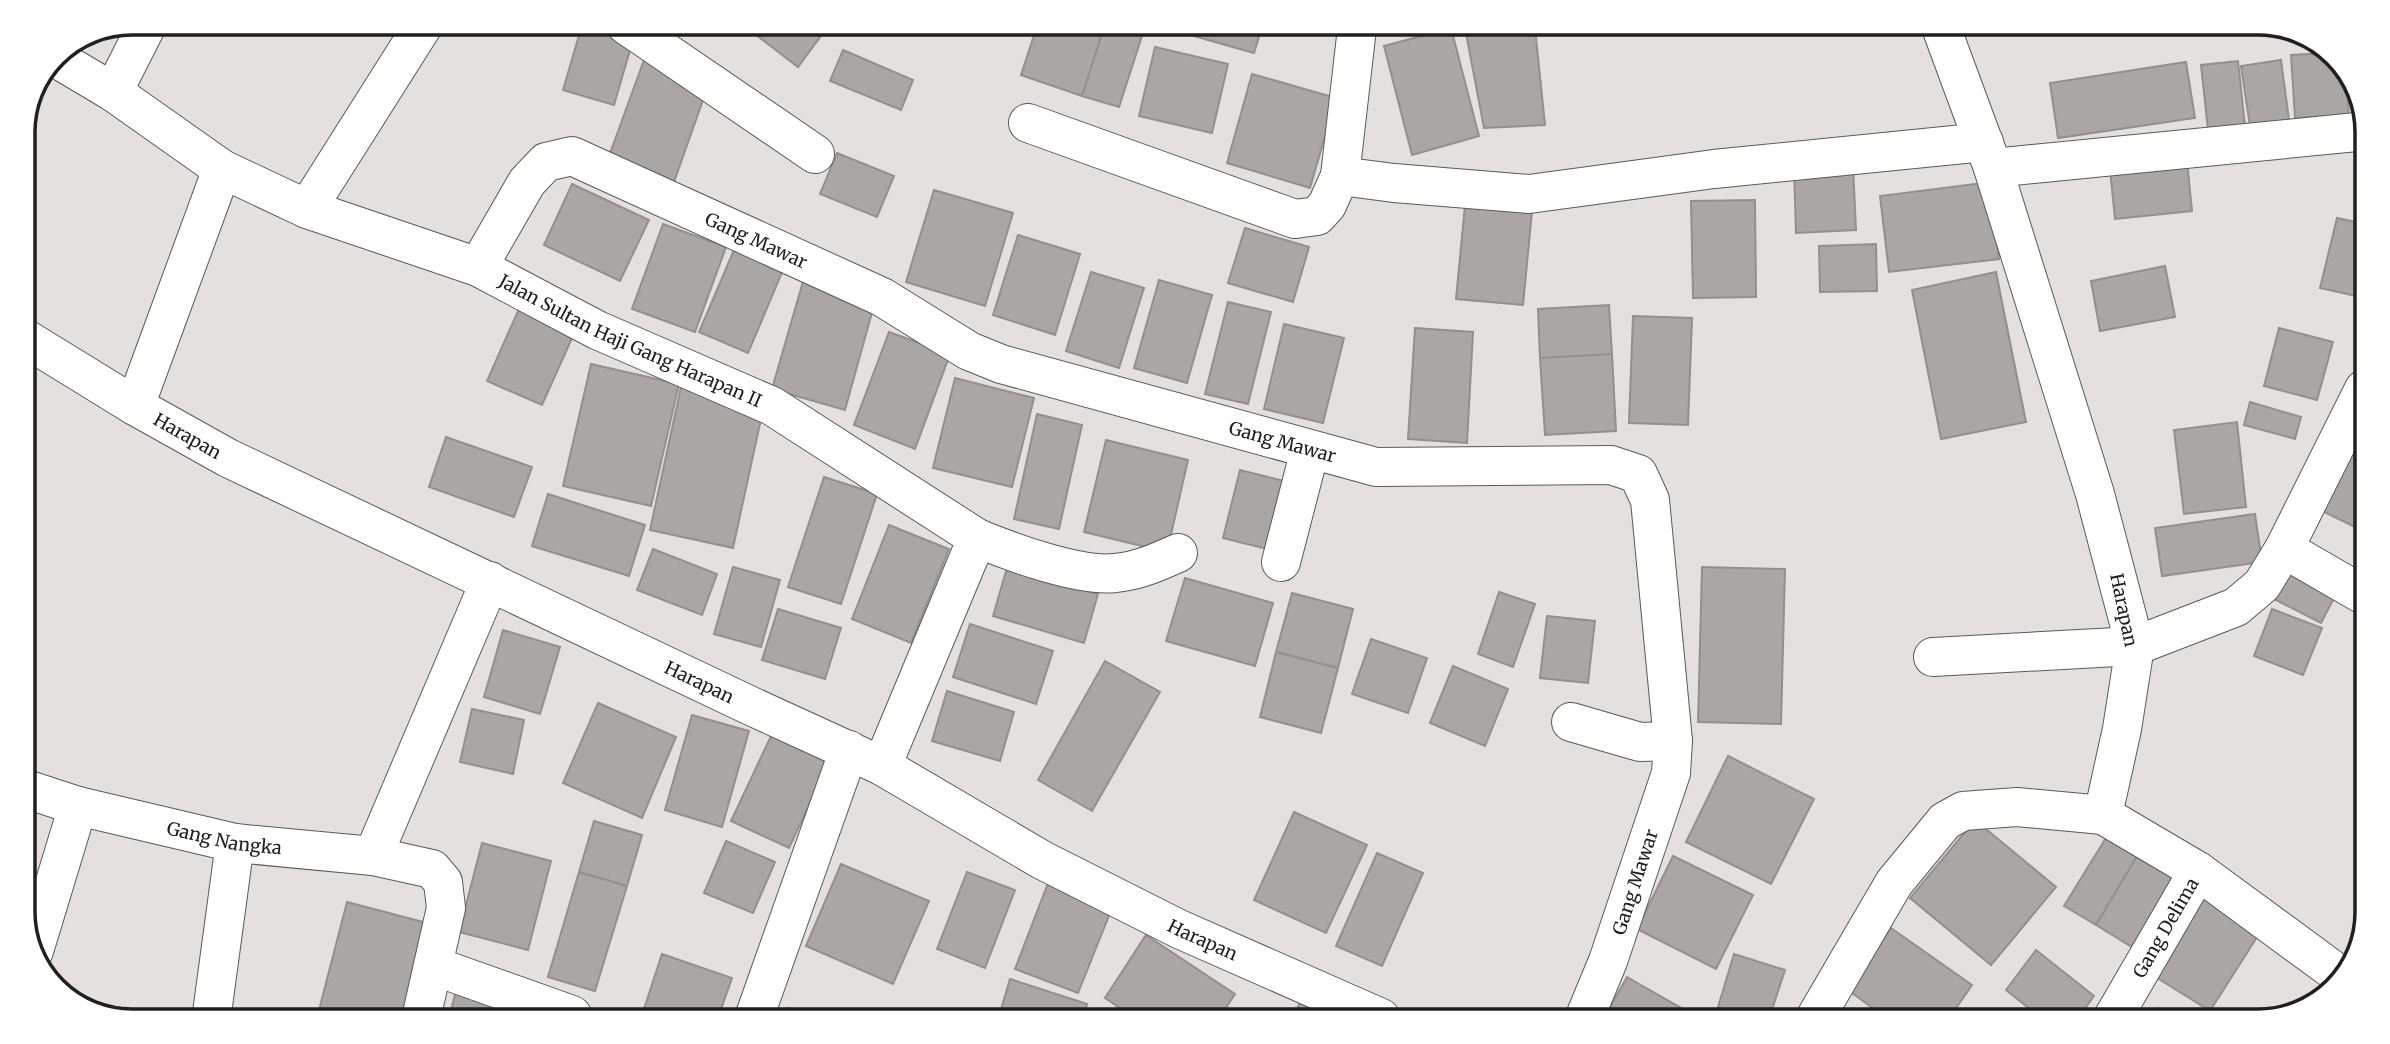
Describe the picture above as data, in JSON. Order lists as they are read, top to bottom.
{
  "streets": {
    "street": [
      "Gang Mawar",
      "Jalan Sultan Haji Gang Harapan II",
      "Harapan",
      "Gang Nangka",
      "Gang Delima"
    ]
  },
  "crossings": [
    ["Gang Mawar", "Jalan Sultan Haji Gang Harapan II"]
  ]
}
